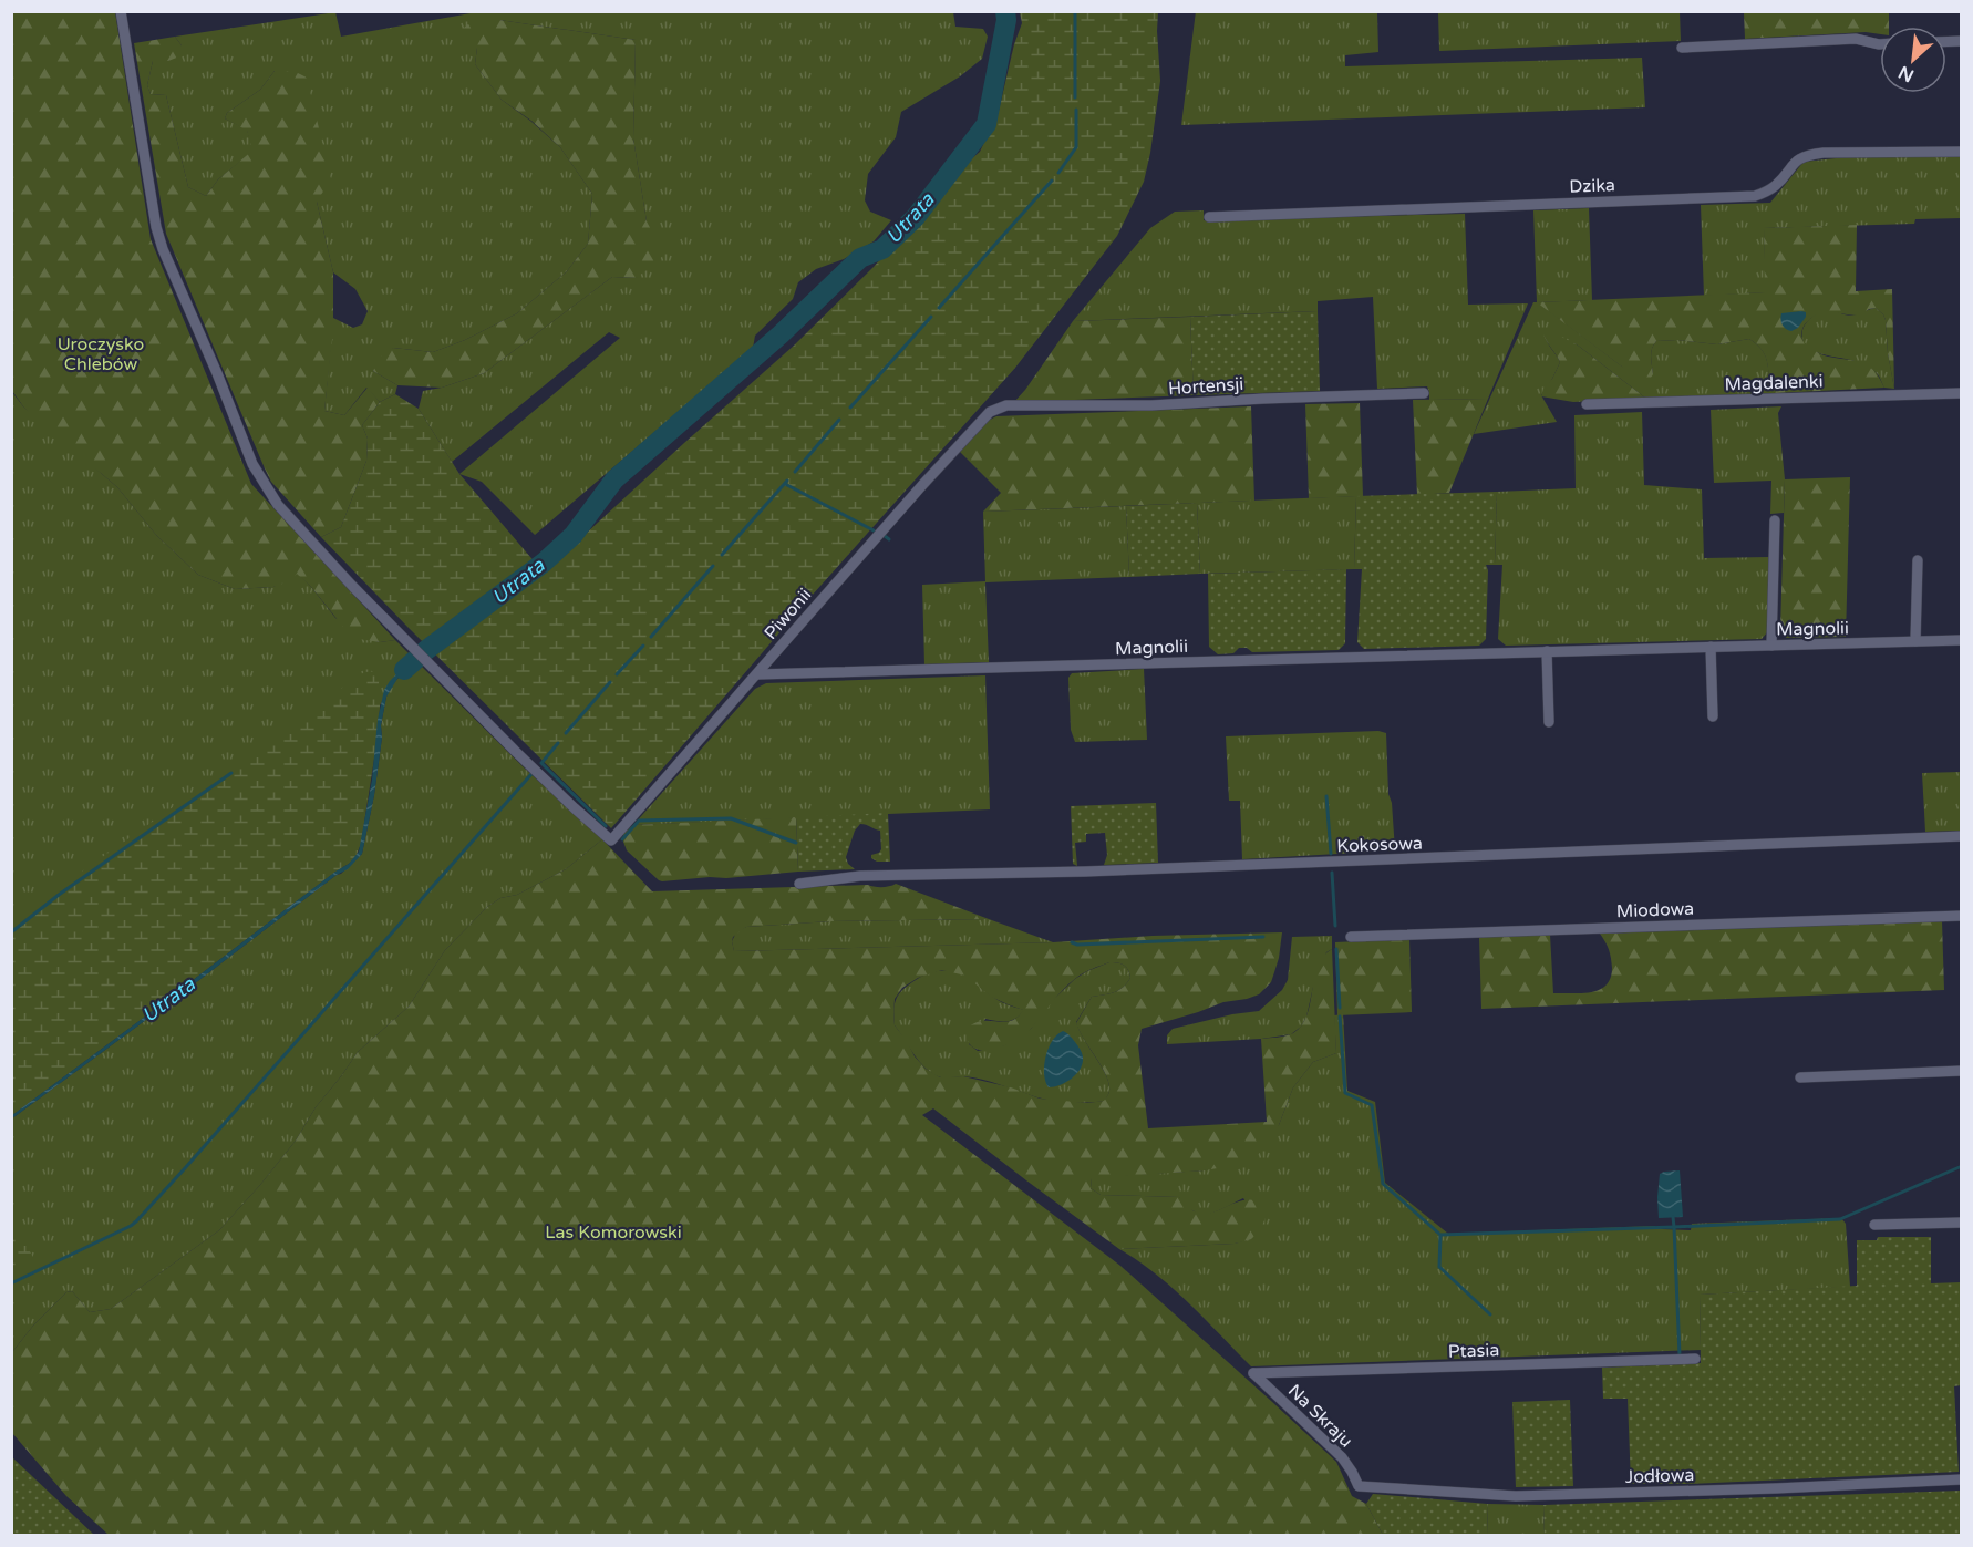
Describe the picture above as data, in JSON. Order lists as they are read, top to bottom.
{
  "streets": {
    "street": [
      "Dzika",
      "Magdalenki",
      "Hortensji",
      "Piwonii",
      "Magnolii",
      "Kokosowa",
      "Miodowa",
      "Ptasia",
      "Na Skraju",
      "Jodłowa"
    ]
  },
  "crossings": [
    ["Hortensji", "Piwonii"],
    ["Piwonii", "Magnolii"],
    ["Ptasia", "Na Skraju"],
    ["Na Skraju", "Jodłowa"]
  ],
  "water": ["Utrata"],
  "parks": ["Uroczysko Chlebów", "Las Komorowski"],
  "north": "bottom left"
}
